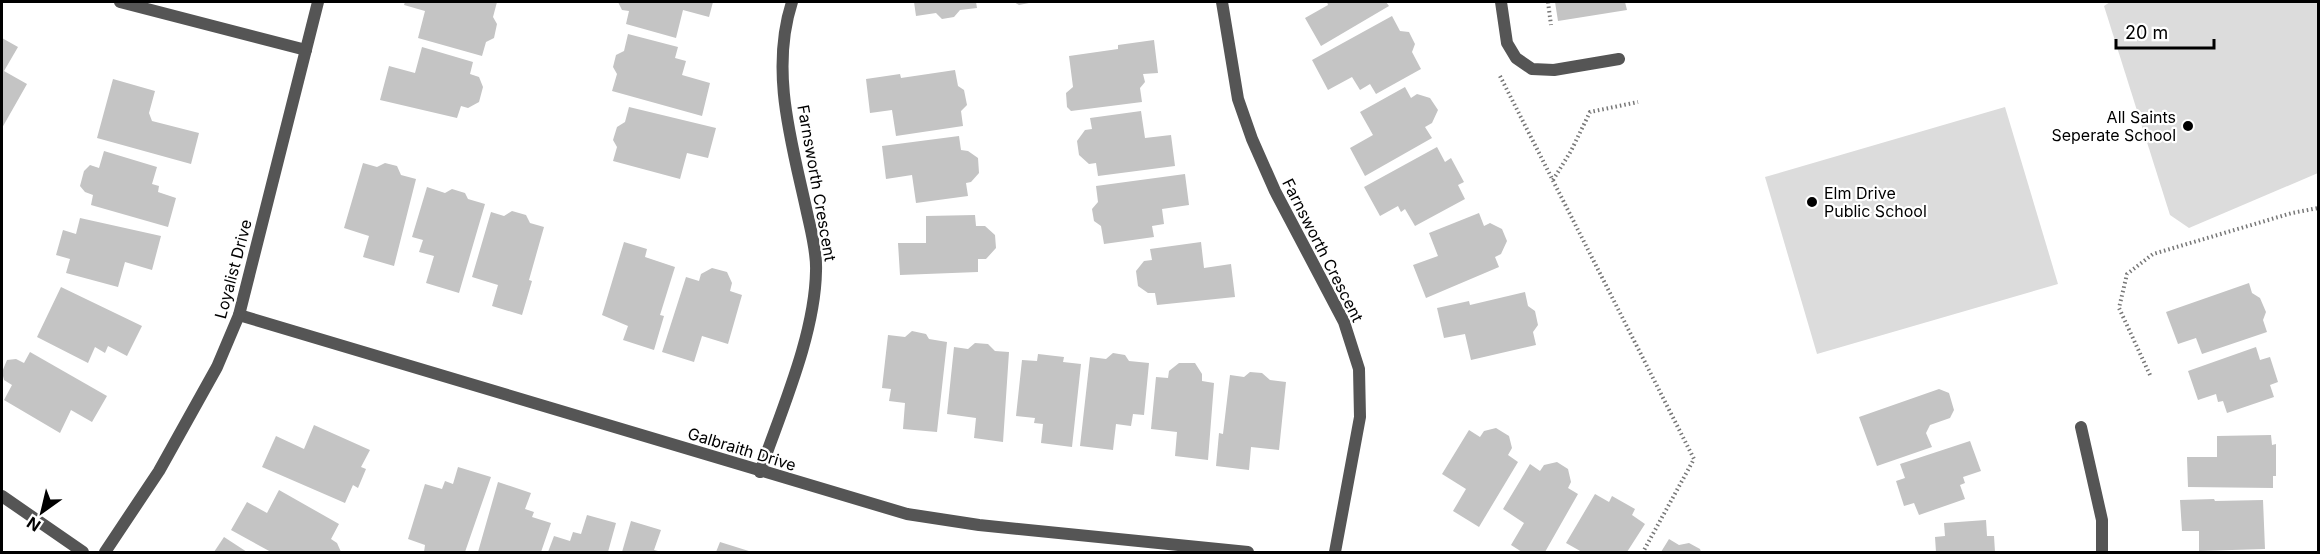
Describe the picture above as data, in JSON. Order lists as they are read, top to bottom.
{
  "streets": {
    "street": ["Farnsworth Crescent", "Loyalist Drive", "Galbraith Drive"]
  },
  "crossings": [
    ["Farnsworth Crescent", "Galbraith Drive"],
    ["Loyalist Drive", "Galbraith Drive"]
  ],
  "places": ["All Saints Seperate School", "Elm Drive Public School"],
  "scale_bar": "20 m",
  "north": "bottom left"
}
